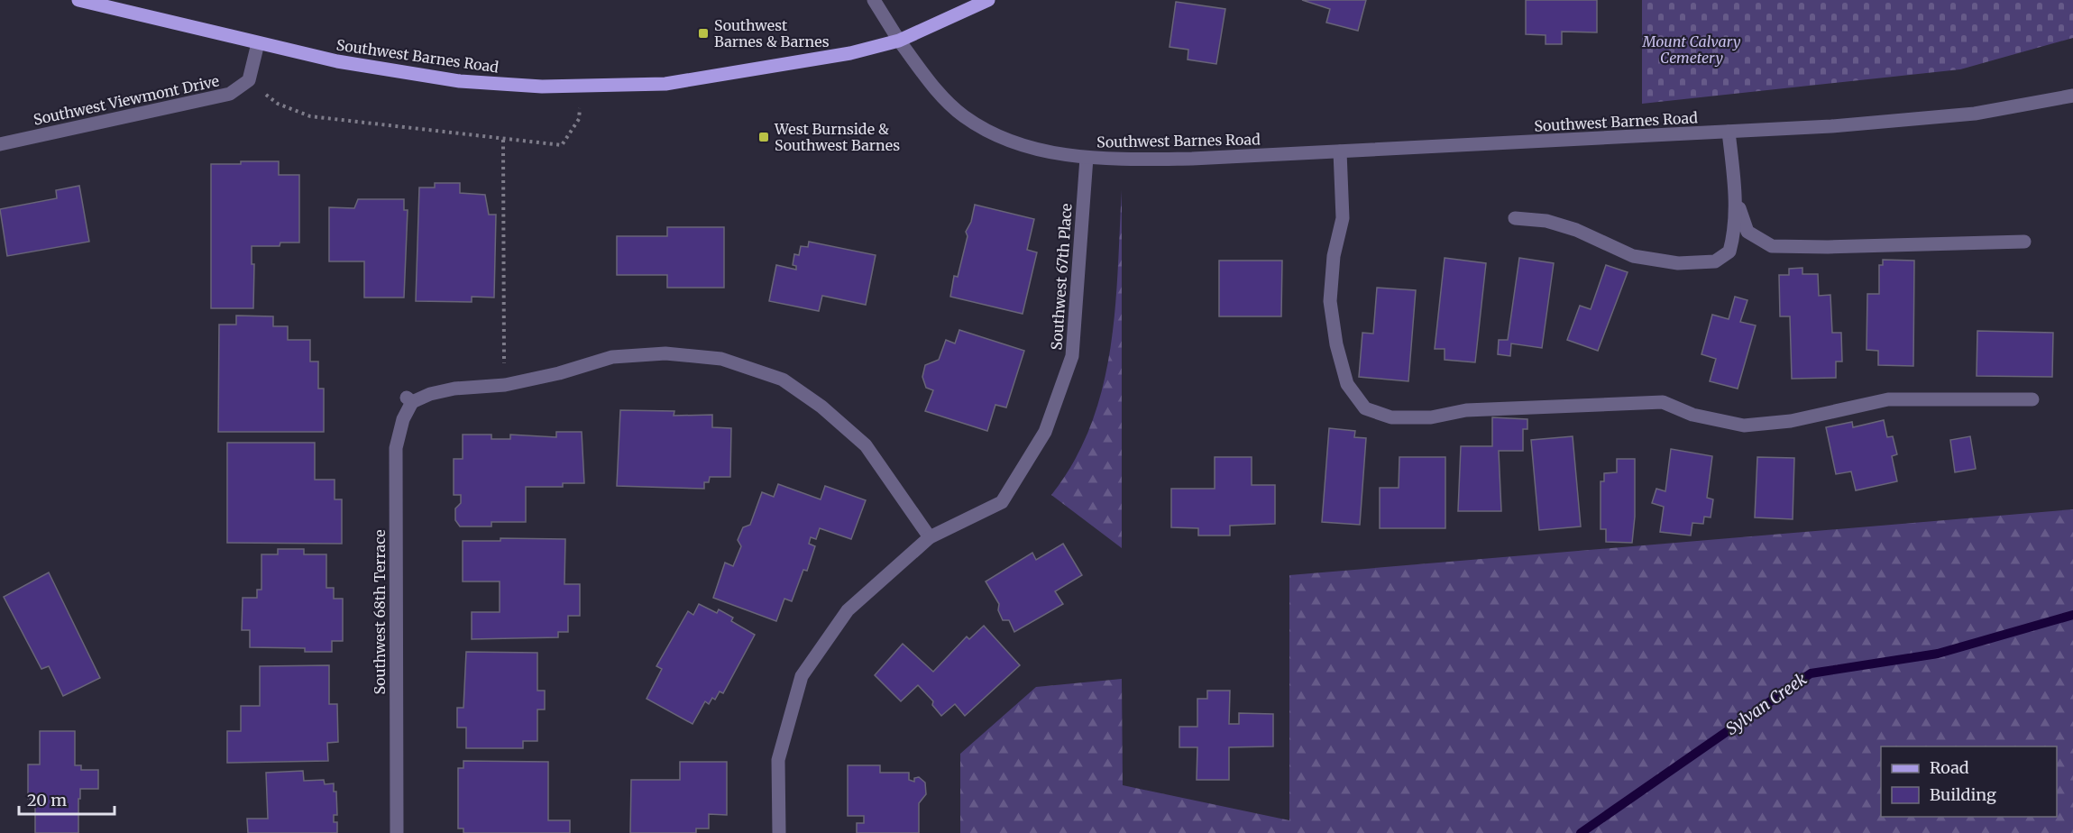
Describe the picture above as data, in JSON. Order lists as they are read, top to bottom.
{
  "streets": {
    "main road": ["Southwest Barnes Road"],
    "street": ["Southwest Viewmont Drive", "Southwest 67th Place", "Southwest 68th Terrace"]
  },
  "crossings": [
    ["Southwest Barnes Road", "Southwest 67th Place"]
  ],
  "water": ["Sylvan Creek"],
  "parks": ["Mount Calvary Cemetery"],
  "places": {
    "transit": ["Southwest Barnes & Barnes", "West Burnside & Southwest Barnes"]
  },
  "legend": ["Road", "Building"],
  "scale_bar": "20 m"
}
